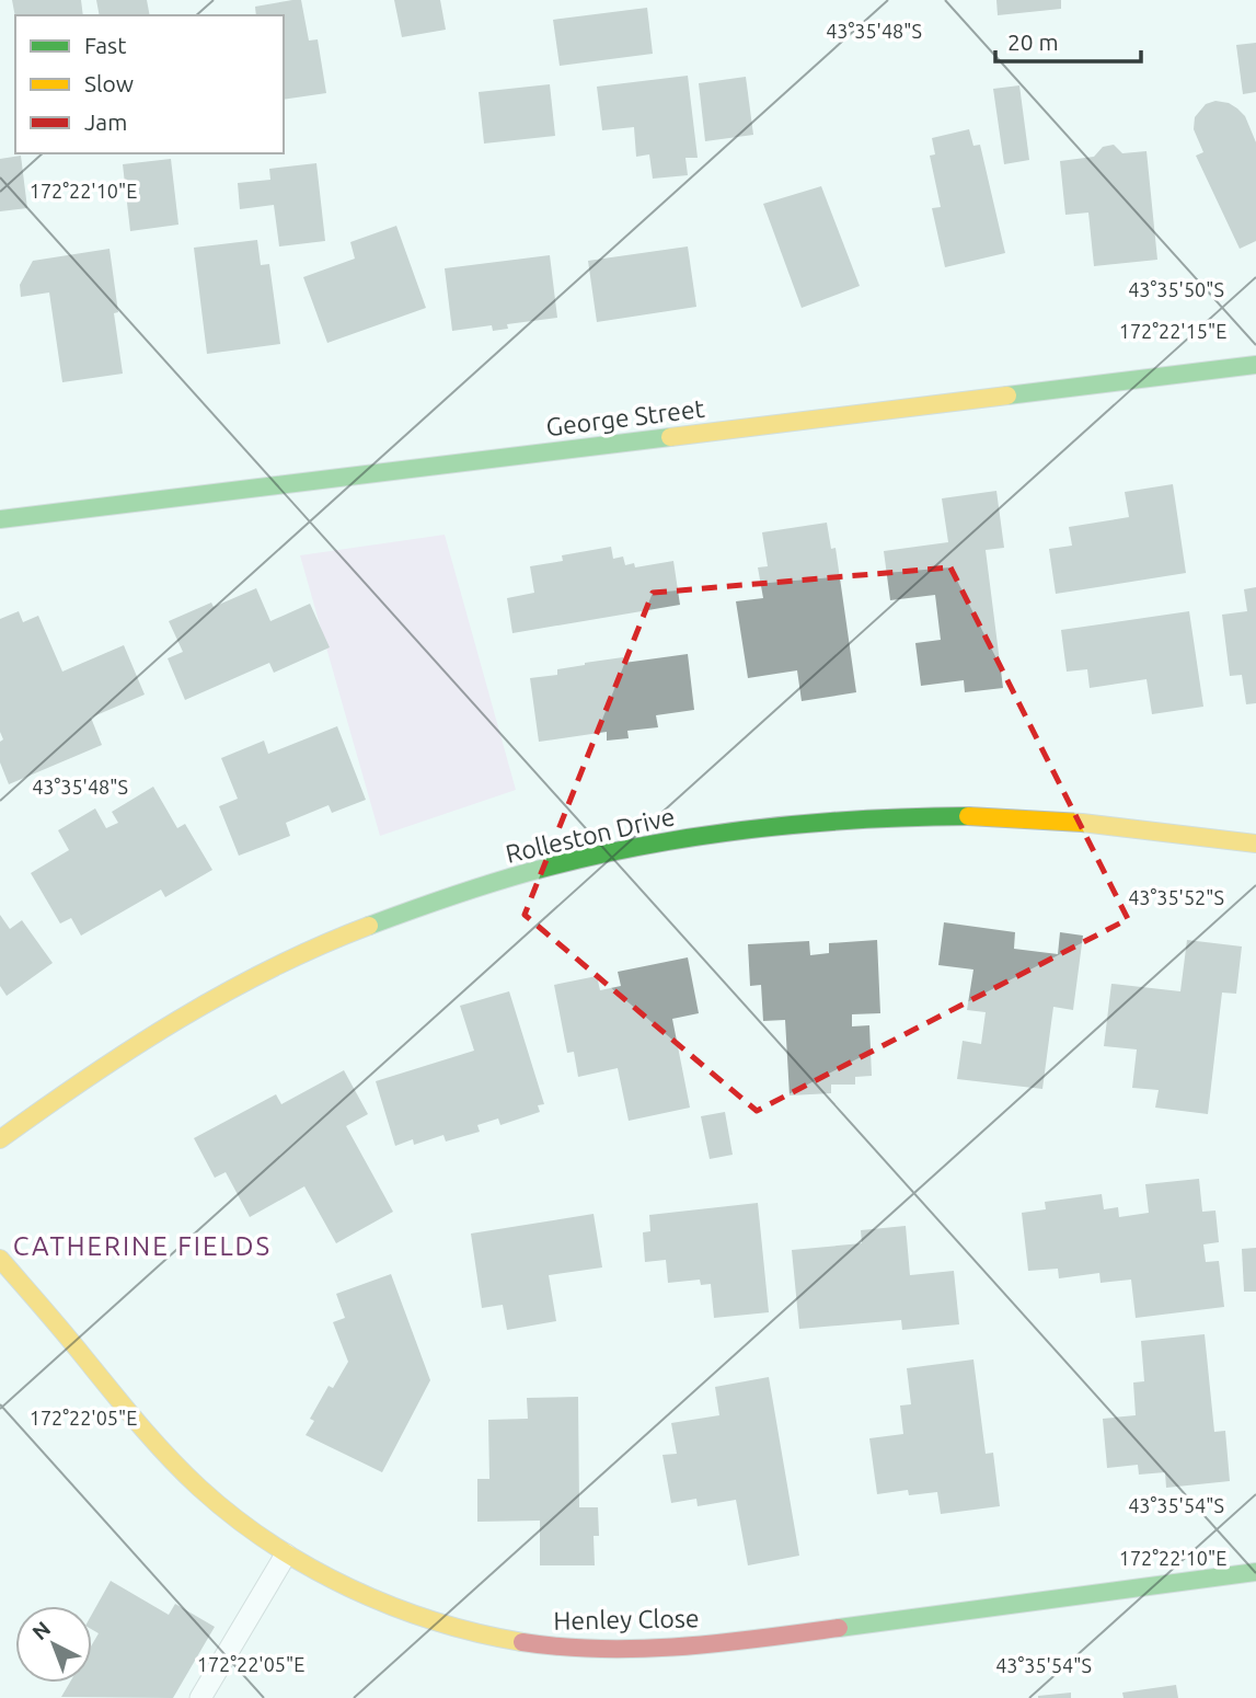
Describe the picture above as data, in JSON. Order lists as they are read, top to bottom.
{
  "streets": {
    "street": ["George Street", "Rolleston Drive", "Henley Close"]
  },
  "districts": ["CATHERINE FIELDS"],
  "legend": ["Fast", "Slow", "Jam"],
  "scale_bar": "20 m",
  "north": "top left",
  "coordinates": [
    "43°35'48\"S",
    "172°22'10\"E",
    "43°35'50\"S",
    "172°22'15\"E",
    "43°35'52\"S",
    "172°22'05\"E",
    "43°35'54\"S"
  ]
}
